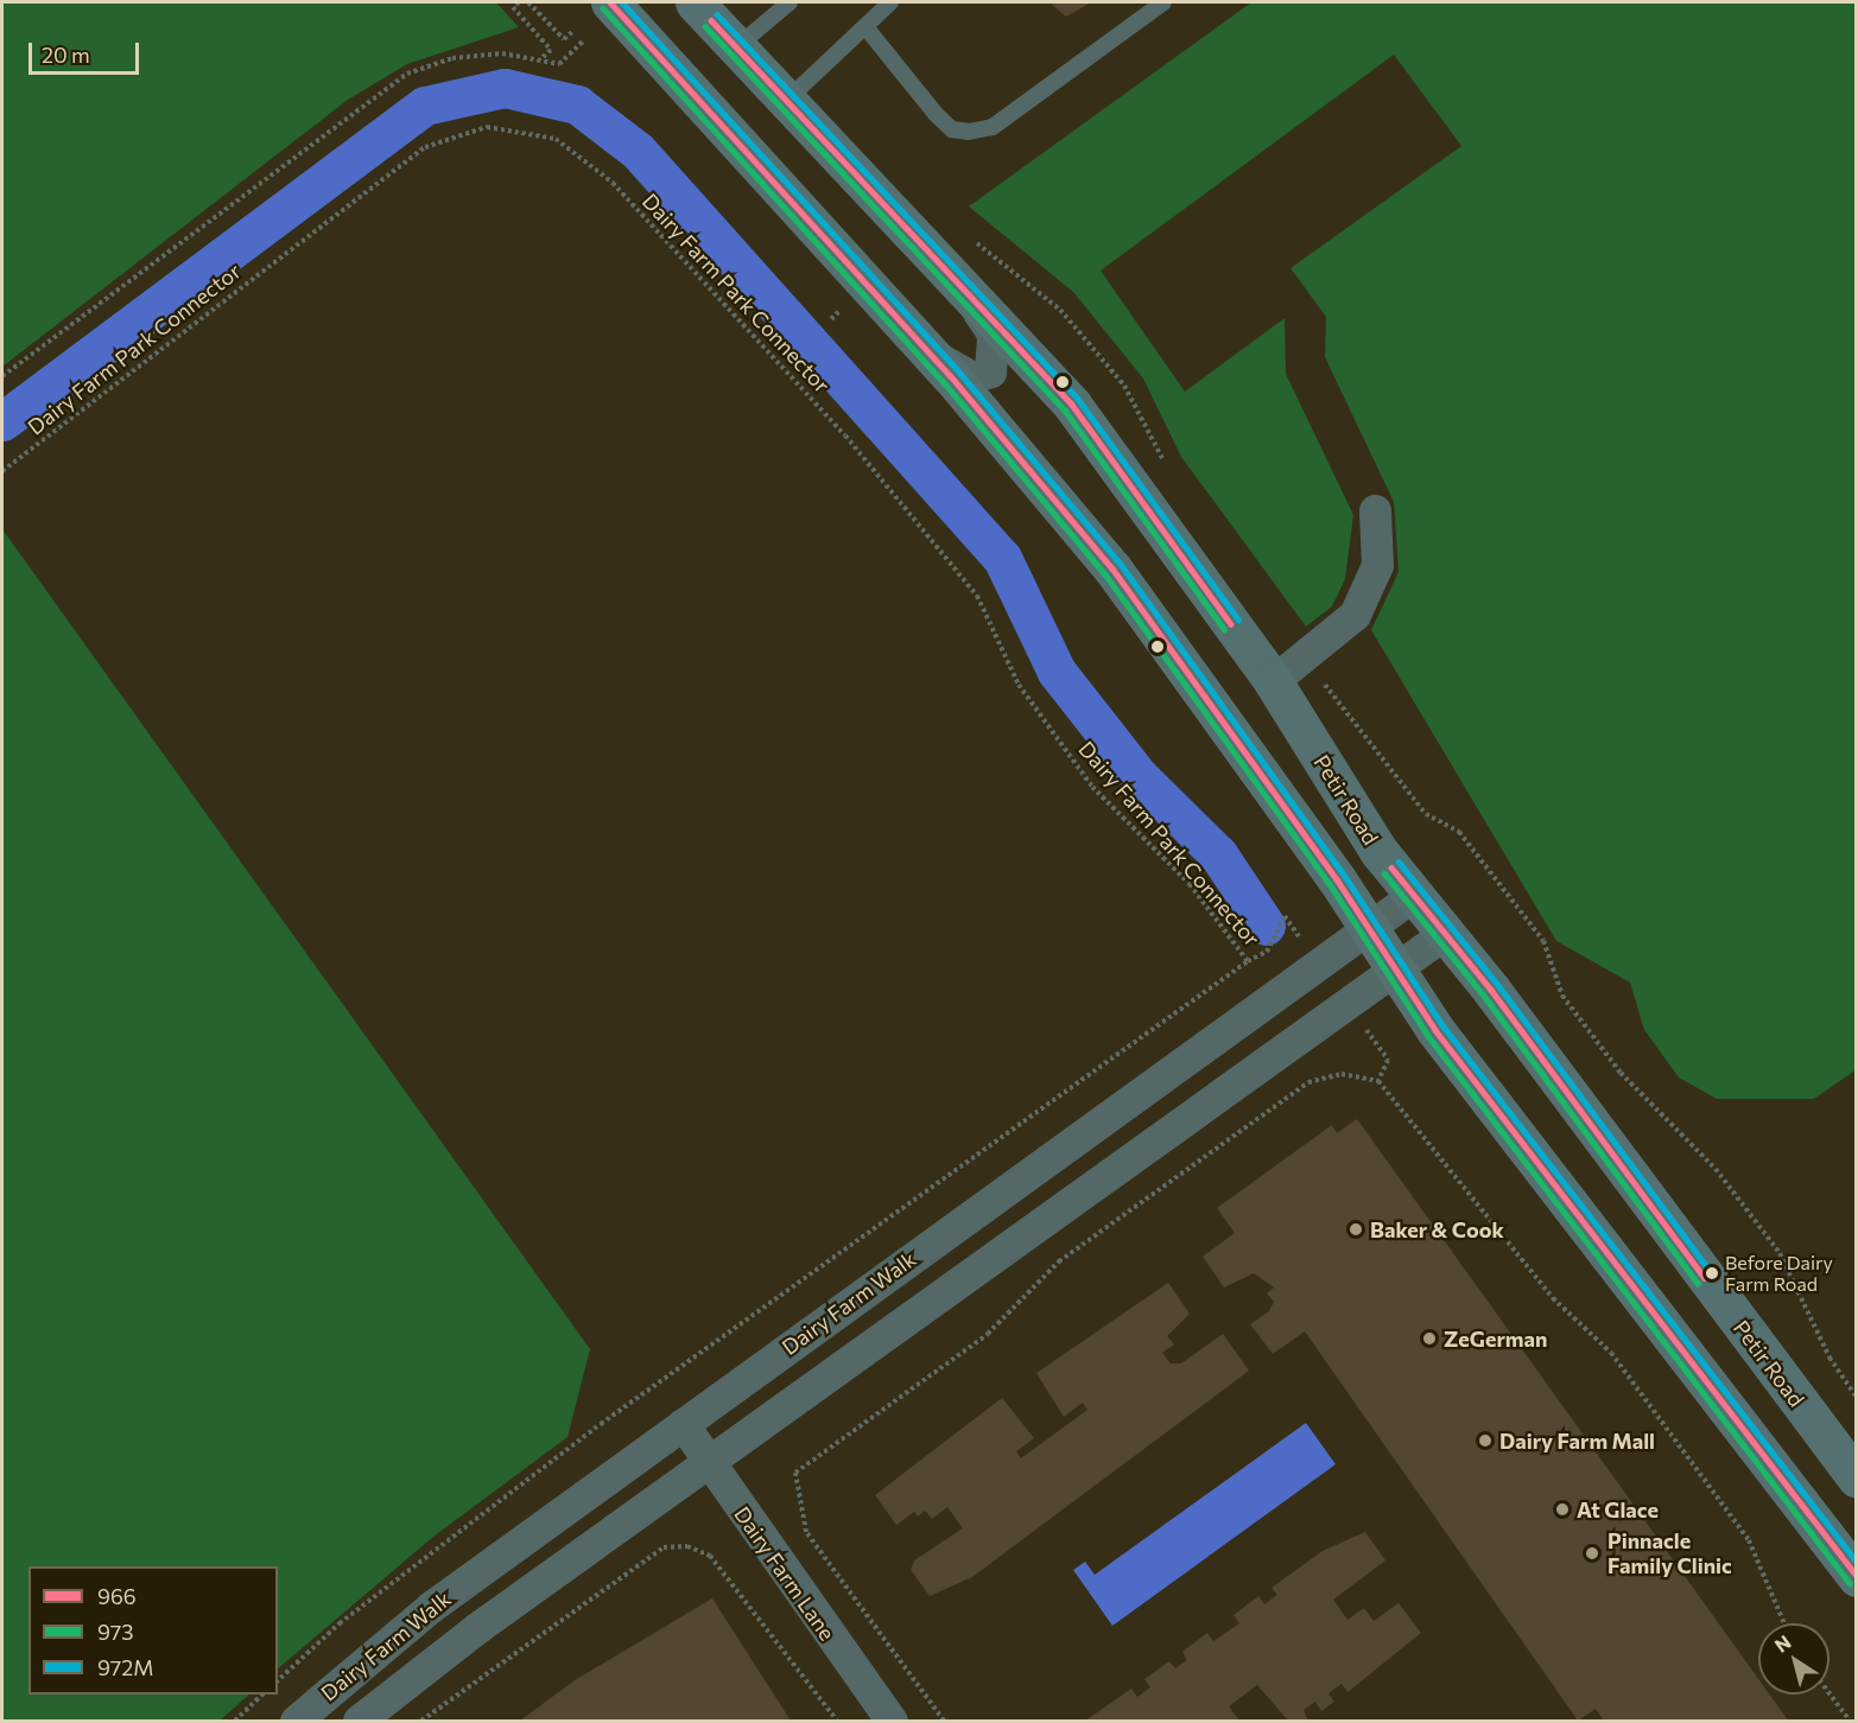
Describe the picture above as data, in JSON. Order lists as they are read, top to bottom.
{
  "streets": {
    "main road": ["Petir Road"],
    "street": ["Dairy Farm Walk", "Dairy Farm Lane"],
    "path": ["Dairy Farm Park Connector"]
  },
  "crossings": [
    ["Petir Road", "Dairy Farm Walk"],
    ["Dairy Farm Walk", "Dairy Farm Lane"]
  ],
  "places": [
    "Baker & Cook",
    "Before Dairy Farm Road",
    "ZeGerman",
    "Dairy Farm Mall",
    "At Glace",
    "Pinnacle Family Clinic"
  ],
  "lines": ["transit line 966", "transit line 972M", "transit line 973"],
  "legend": ["966", "973", "972M"],
  "scale_bar": "20 m",
  "north": "top left"
}
